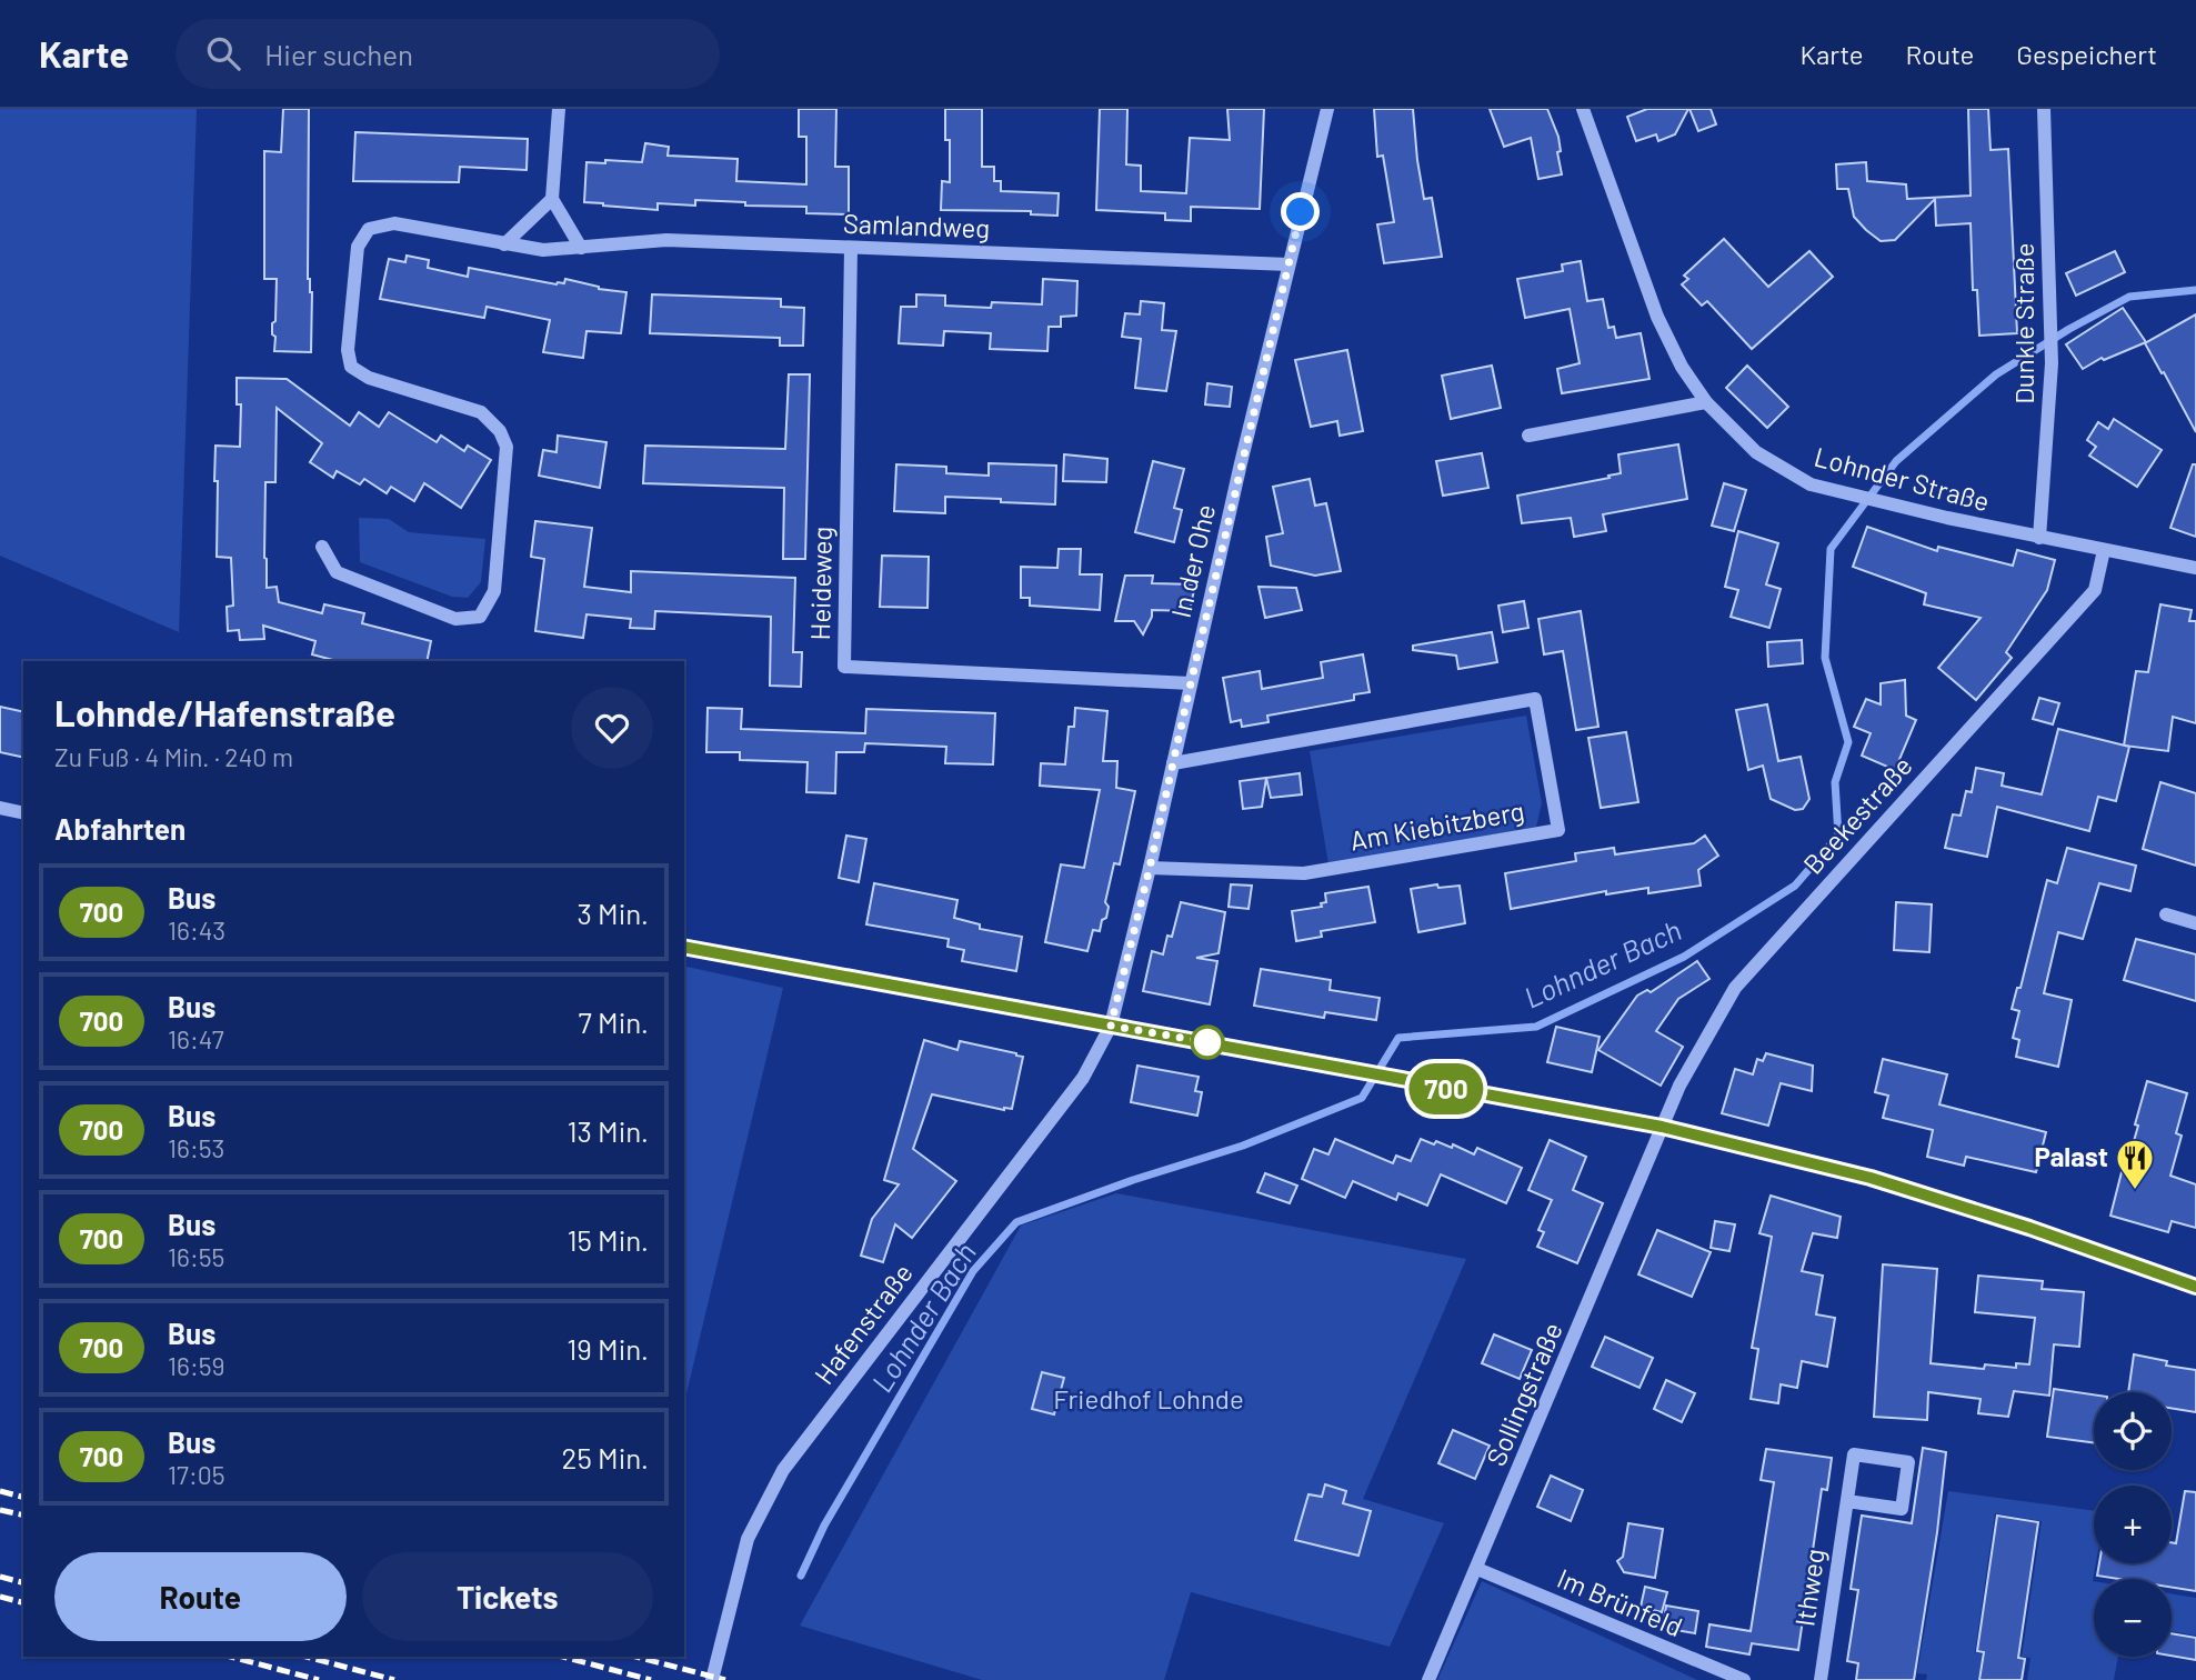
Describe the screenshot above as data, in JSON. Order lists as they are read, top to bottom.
{
  "streets": {
    "street": [
      "Samlandweg",
      "Dunkle Straße",
      "Lohnder Straße",
      "In der Ohe",
      "Heideweg",
      "Beekestraße",
      "Am Kiebitzberg",
      "Hafenstraße",
      "Sollingstraße",
      "Ithweg",
      "Im Brünfeld"
    ]
  },
  "crossings": [
    ["Samlandweg", "In der Ohe"],
    ["Samlandweg", "Heideweg"],
    ["Dunkle Straße", "Lohnder Straße"],
    ["Lohnder Straße", "Beekestraße"],
    ["In der Ohe", "Heideweg"],
    ["In der Ohe", "Am Kiebitzberg"],
    ["In der Ohe", "Hafenstraße"],
    ["Beekestraße", "Sollingstraße"],
    ["Sollingstraße", "Im Brünfeld"]
  ],
  "water": ["Lohnder Bach"],
  "parks": ["Friedhof Lohnde"],
  "places": {
    "restaurant": ["Palast"]
  },
  "lines": ["bus line 700"],
  "page": {
    "header": "Karte",
    "search": "Hier suchen",
    "nav": ["Karte", "Route", "Gespeichert"],
    "on_map": "700",
    "heading": [
      ["Lohnde/Hafenstraße", "Zu Fuß · 4 Min. · 240 m"],
      "Abfahrten"
    ],
    "list": [
      {
        "mark": "700",
        "name": "Bus",
        "note": "16:43",
        "value": "3 Min."
      },
      {
        "mark": "700",
        "name": "Bus",
        "note": "16:47",
        "value": "7 Min."
      },
      {
        "mark": "700",
        "name": "Bus",
        "note": "16:53",
        "value": "13 Min."
      },
      {
        "mark": "700",
        "name": "Bus",
        "note": "16:55",
        "value": "15 Min."
      },
      {
        "mark": "700",
        "name": "Bus",
        "note": "16:59",
        "value": "19 Min."
      },
      {
        "mark": "700",
        "name": "Bus",
        "note": "17:05",
        "value": "25 Min."
      }
    ],
    "map_buttons": ["+", "−"],
    "buttons": ["Route", "Tickets"]
  }
}
